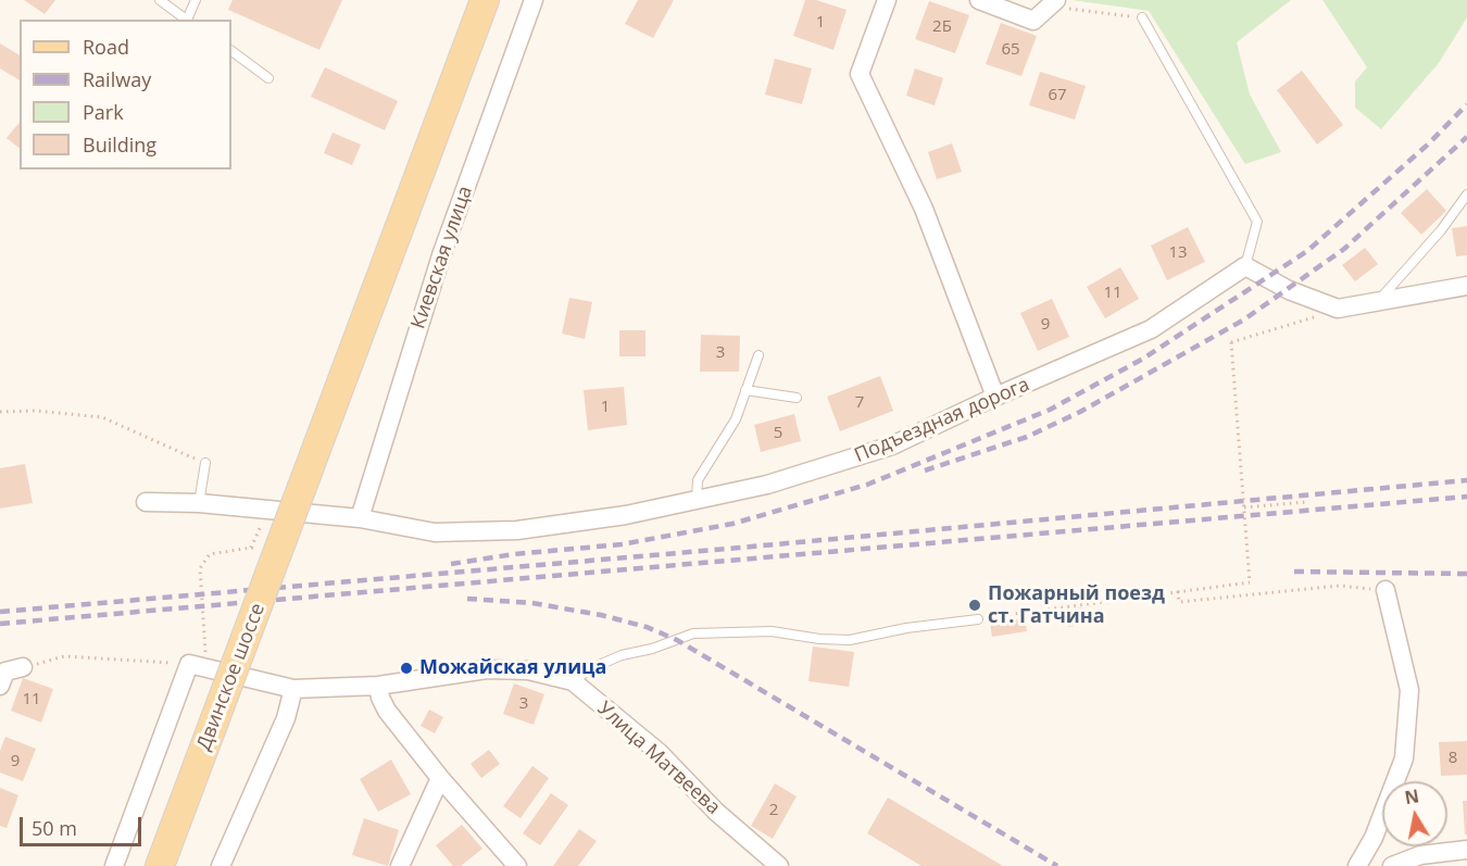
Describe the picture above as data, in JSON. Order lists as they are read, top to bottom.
{
  "streets": {
    "main road": ["Двинское шоссе"],
    "street": ["Киевская улица", "Подъездная дорога", "Улица Матвеева"]
  },
  "crossings": [
    ["Киевская улица", "Подъездная дорога"]
  ],
  "places": ["Пожарный поезд ст. Гатчина", "Можайская улица"],
  "house_numbers": [
    "1",
    "2Б",
    "65",
    "67",
    "13",
    "11",
    "9",
    "3",
    "7",
    "1",
    "5",
    "11",
    "3",
    "8",
    "9",
    "2"
  ],
  "legend": [
    "Road",
    "Railway",
    "Park",
    "Building"
  ],
  "scale_bar": "50 m",
  "north": "top"
}
